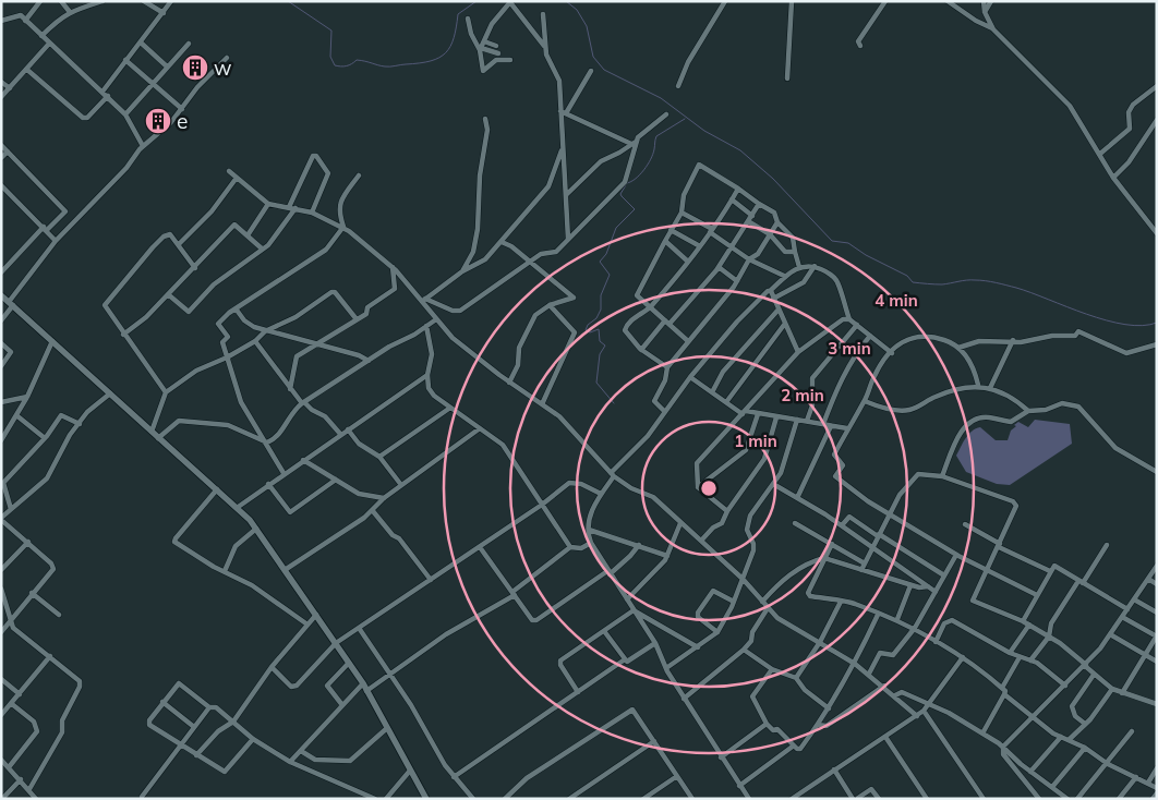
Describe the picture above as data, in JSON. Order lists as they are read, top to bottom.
{
  "places": {
    "building": ["w", "e"]
  },
  "rings": [
    "4 min",
    "3 min",
    "2 min",
    "1 min"
  ]
}
